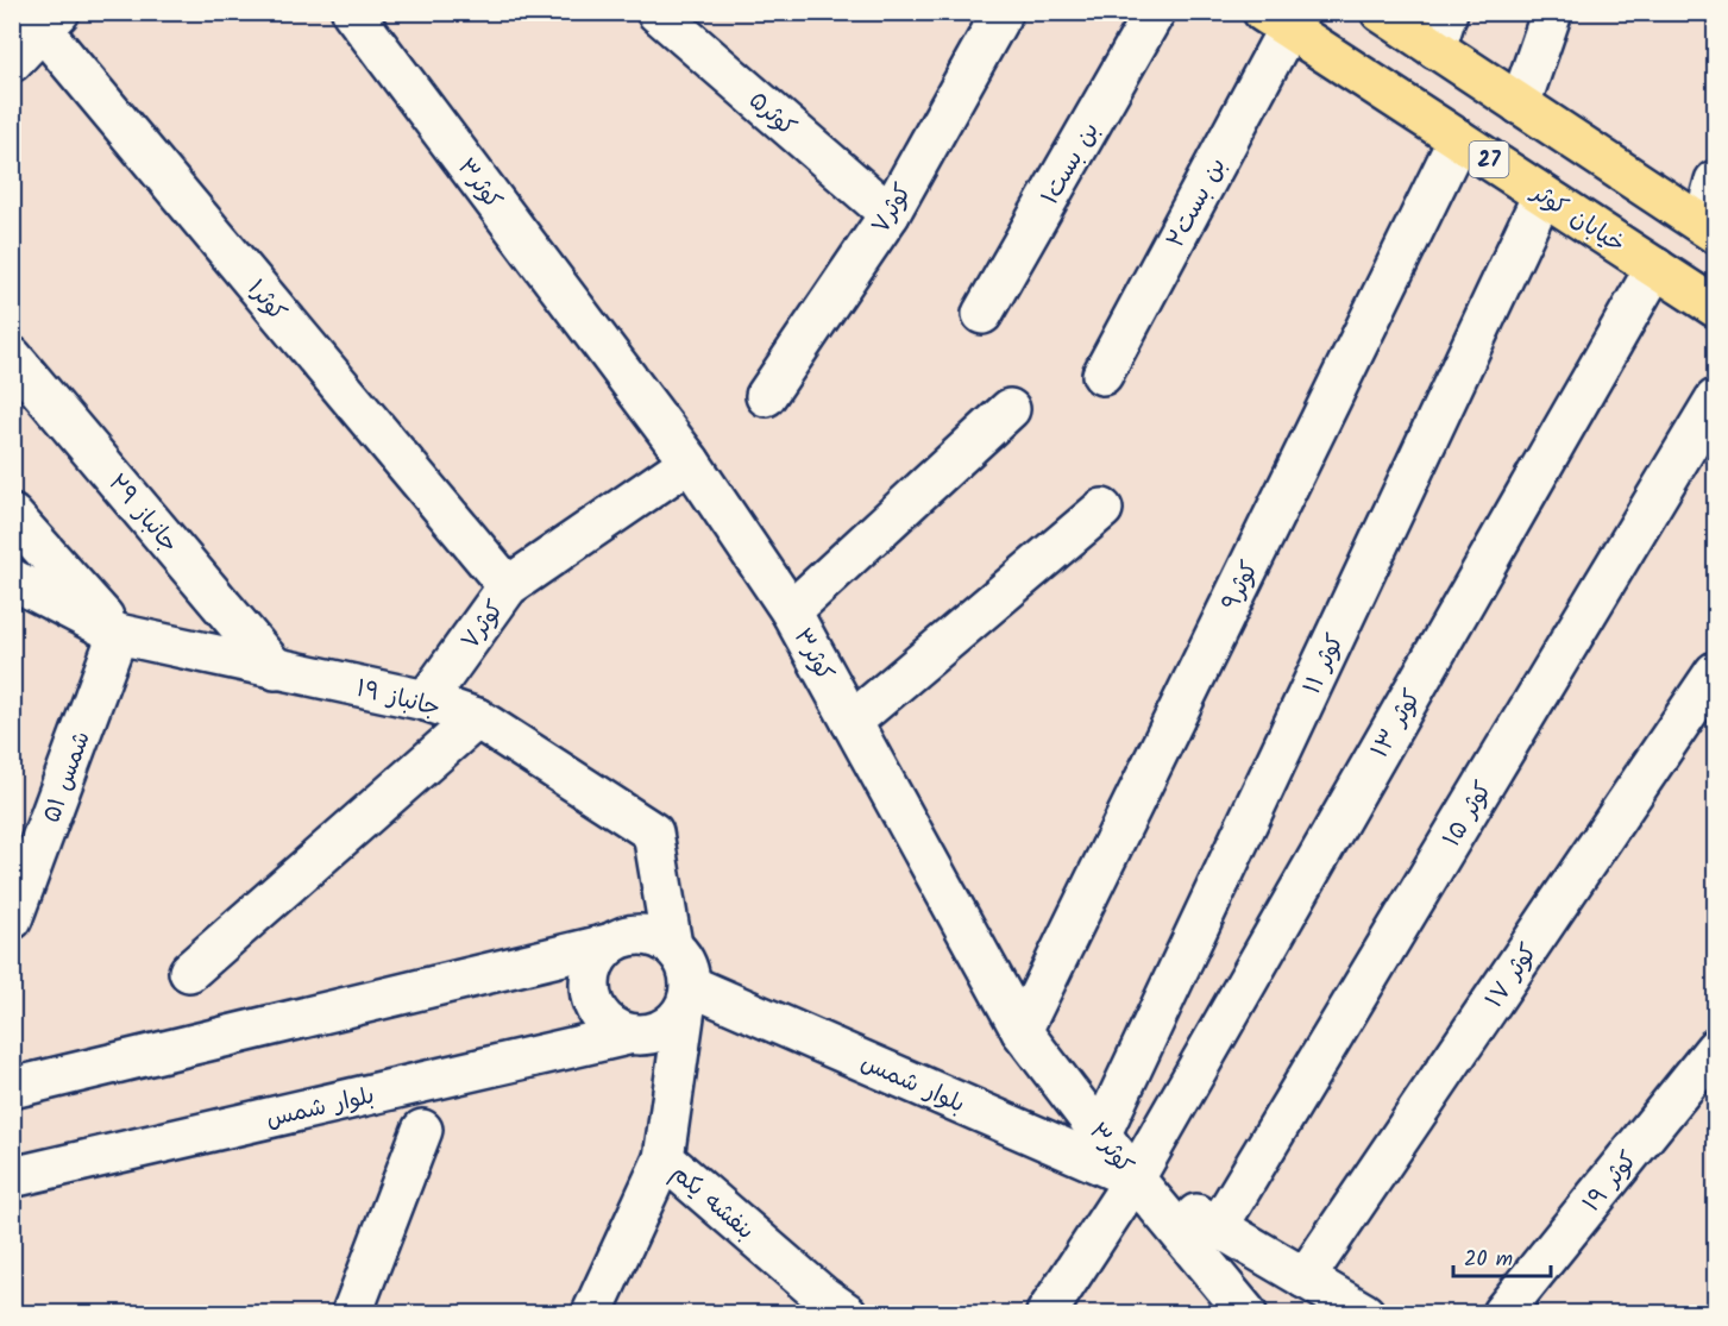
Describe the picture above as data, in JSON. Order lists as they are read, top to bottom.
{
  "streets": {
    "main road": ["27", "خیابان کوثر"],
    "street": [
      "کوثر۵",
      "بن بست۱",
      "کوثر۳",
      "بن بست۲",
      "کوثر۷",
      "کوثر۱",
      "جانباز ۲۹",
      "کوثر۹",
      "کوثر ۱۱",
      "جانباز ۱۹",
      "کوثر ۱۳",
      "شمس ۵۱",
      "کوثر ۱۵",
      "کوثر ۱۷",
      "بلوار شمس",
      "کوثر ۱۹",
      "بنفشه یکم"
    ]
  },
  "crossings": [
    ["کوثر۵", "کوثر۷"],
    ["کوثر۳", "کوثر۷"],
    ["کوثر۳", "کوثر۹"],
    ["کوثر۳", "کوثر ۱۱"],
    ["کوثر۳", "کوثر ۱۳"],
    ["کوثر۳", "بلوار شمس"],
    ["بن بست۲", "خیابان کوثر"],
    ["کوثر۷", "کوثر۱"],
    ["کوثر۷", "جانباز ۱۹"],
    ["خیابان کوثر", "کوثر۹"],
    ["خیابان کوثر", "کوثر ۱۱"],
    ["خیابان کوثر", "کوثر ۱۳"],
    ["جانباز ۲۹", "جانباز ۱۹"],
    ["جانباز ۱۹", "شمس ۵۱"],
    ["جانباز ۱۹", "بلوار شمس"],
    ["جانباز ۱۹", "بنفشه یکم"],
    ["کوثر ۱۳", "بلوار شمس"],
    ["کوثر ۱۵", "بلوار شمس"],
    ["کوثر ۱۷", "بلوار شمس"],
    ["بلوار شمس", "بنفشه یکم"]
  ],
  "scale_bar": "20 m"
}
